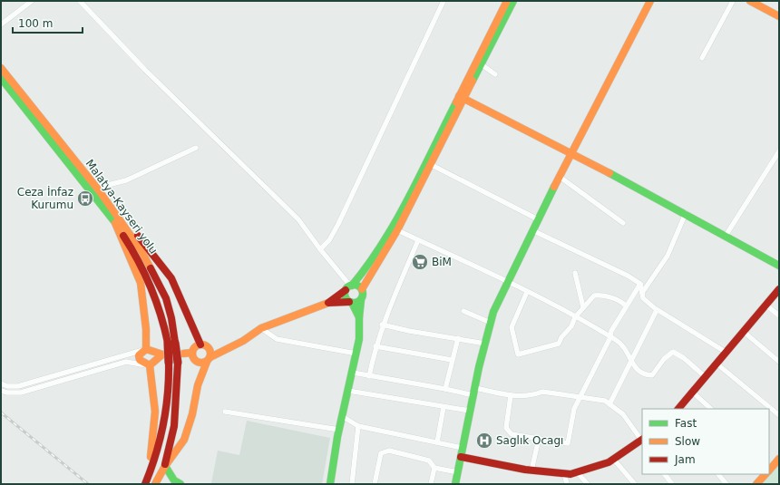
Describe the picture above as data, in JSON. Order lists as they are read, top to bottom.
{
  "streets": {
    "main road": ["Malatya-Kayseri yolu"]
  },
  "places": {
    "bus stop": ["Ceza İnfaz Kurumu"],
    "supermarket": ["BiM"],
    "hospital": ["Saglık Ocagı"]
  },
  "legend": ["Fast", "Slow", "Jam"],
  "scale_bar": "100 m"
}
